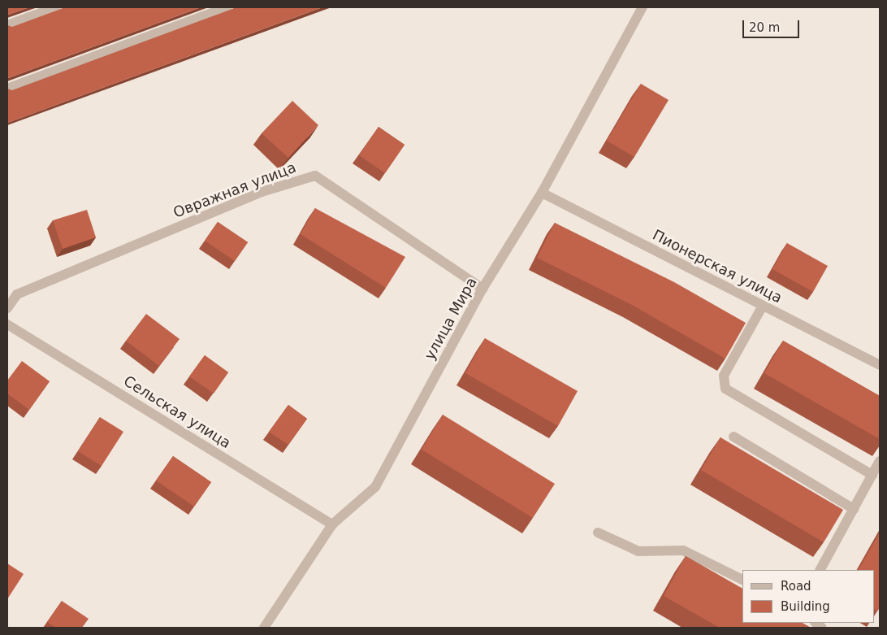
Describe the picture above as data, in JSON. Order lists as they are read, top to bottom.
{
  "streets": {
    "street": [
      "Овражная улица",
      "Пионерская улица",
      "улица Мира",
      "Сельская улица"
    ]
  },
  "crossings": [
    ["Овражная улица", "улица Мира"],
    ["Пионерская улица", "улица Мира"],
    ["улица Мира", "Сельская улица"]
  ],
  "legend": ["Road", "Building"],
  "scale_bar": "20 m"
}
